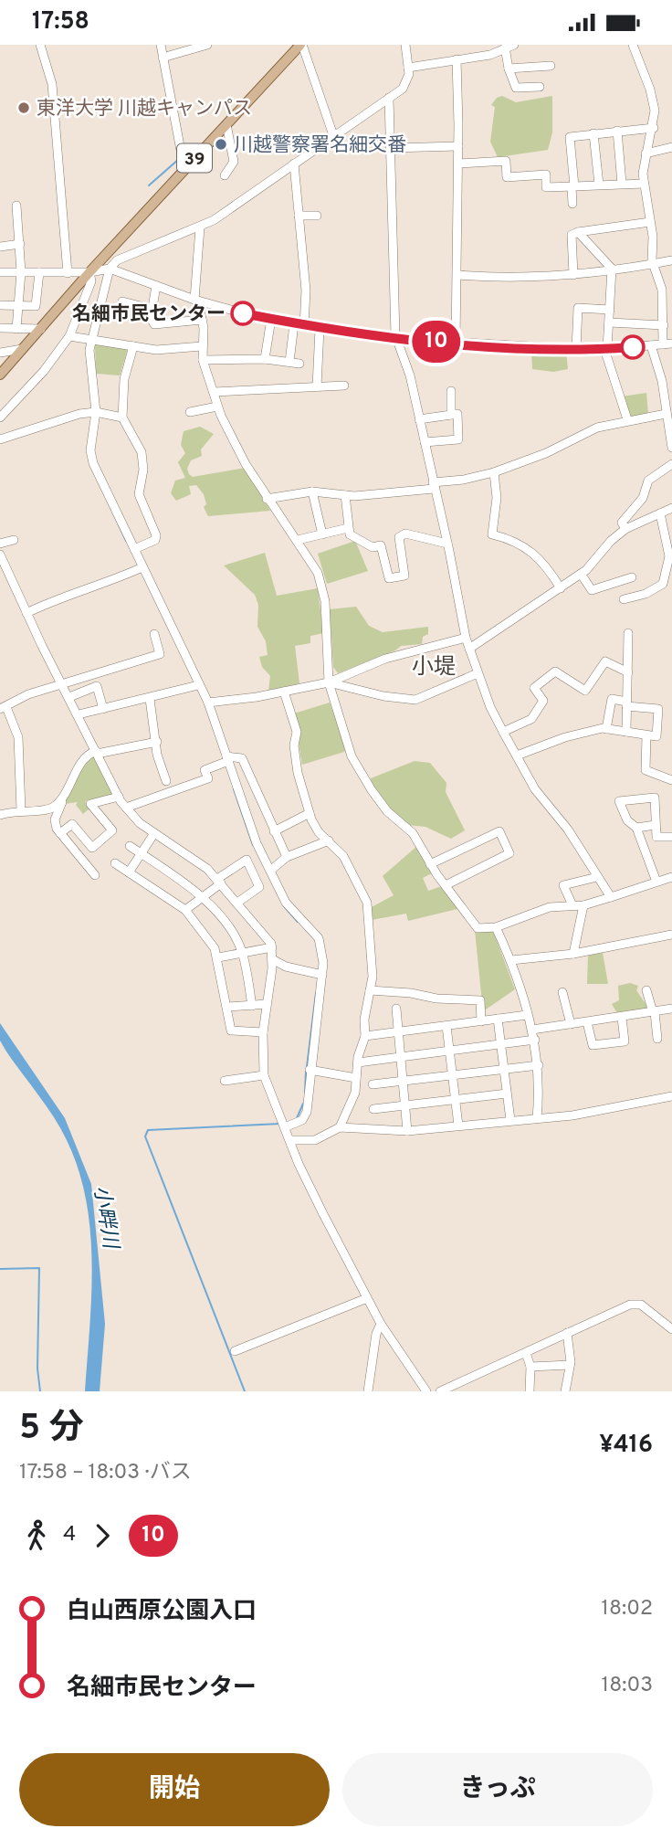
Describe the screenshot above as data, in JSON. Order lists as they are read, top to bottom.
{
  "streets": {
    "main road": ["39"]
  },
  "districts": ["小堤"],
  "water": ["小畔川"],
  "places": ["東洋大学 川越キャンパス", "川越警察署名細交番", "名細市民センター"],
  "lines": ["bus line 10"],
  "page": {
    "status": "17:58",
    "on_map": "10",
    "heading": ["5 分", "17:58 – 18:03 · バス", "¥416"],
    "legs": ["4", "10"],
    "list": [
      {
        "name": "白山西原公園入口",
        "value": "18:02"
      },
      {
        "name": "名細市民センター",
        "value": "18:03"
      }
    ],
    "buttons": ["開始", "きっぷ"]
  }
}
